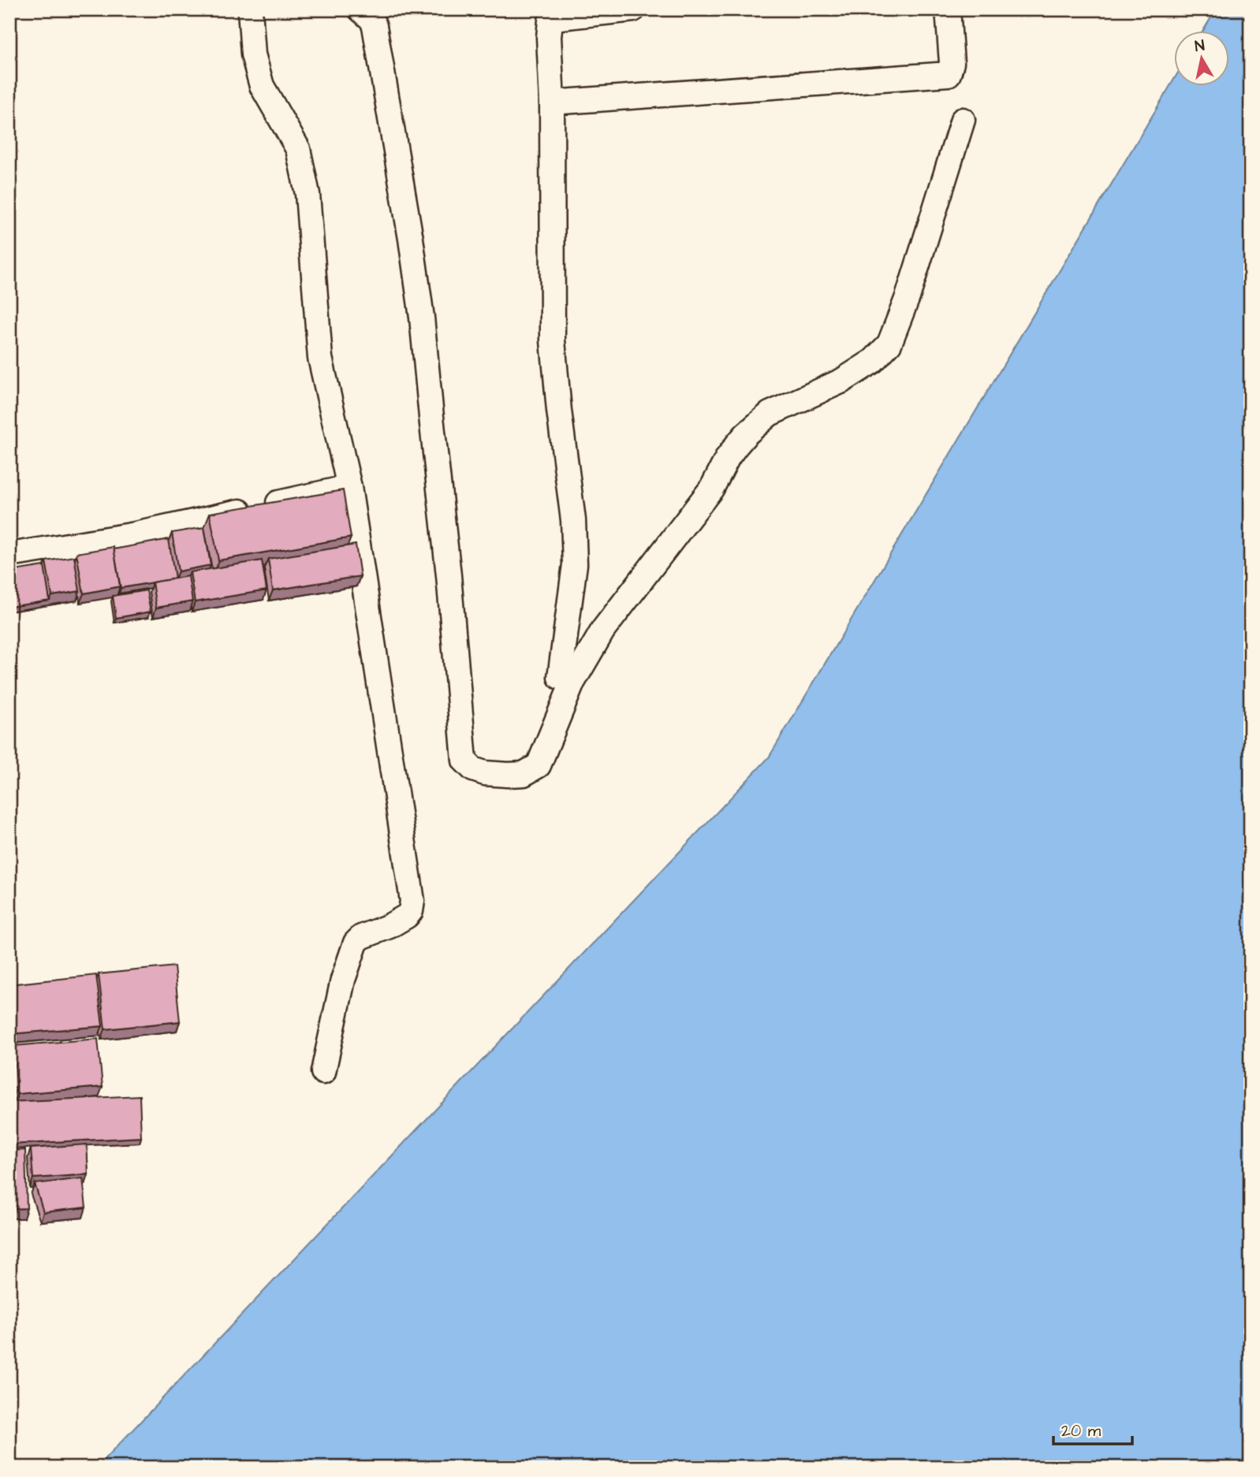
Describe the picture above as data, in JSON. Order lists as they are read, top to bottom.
{
  "scale_bar": "20 m",
  "north": "top"
}
